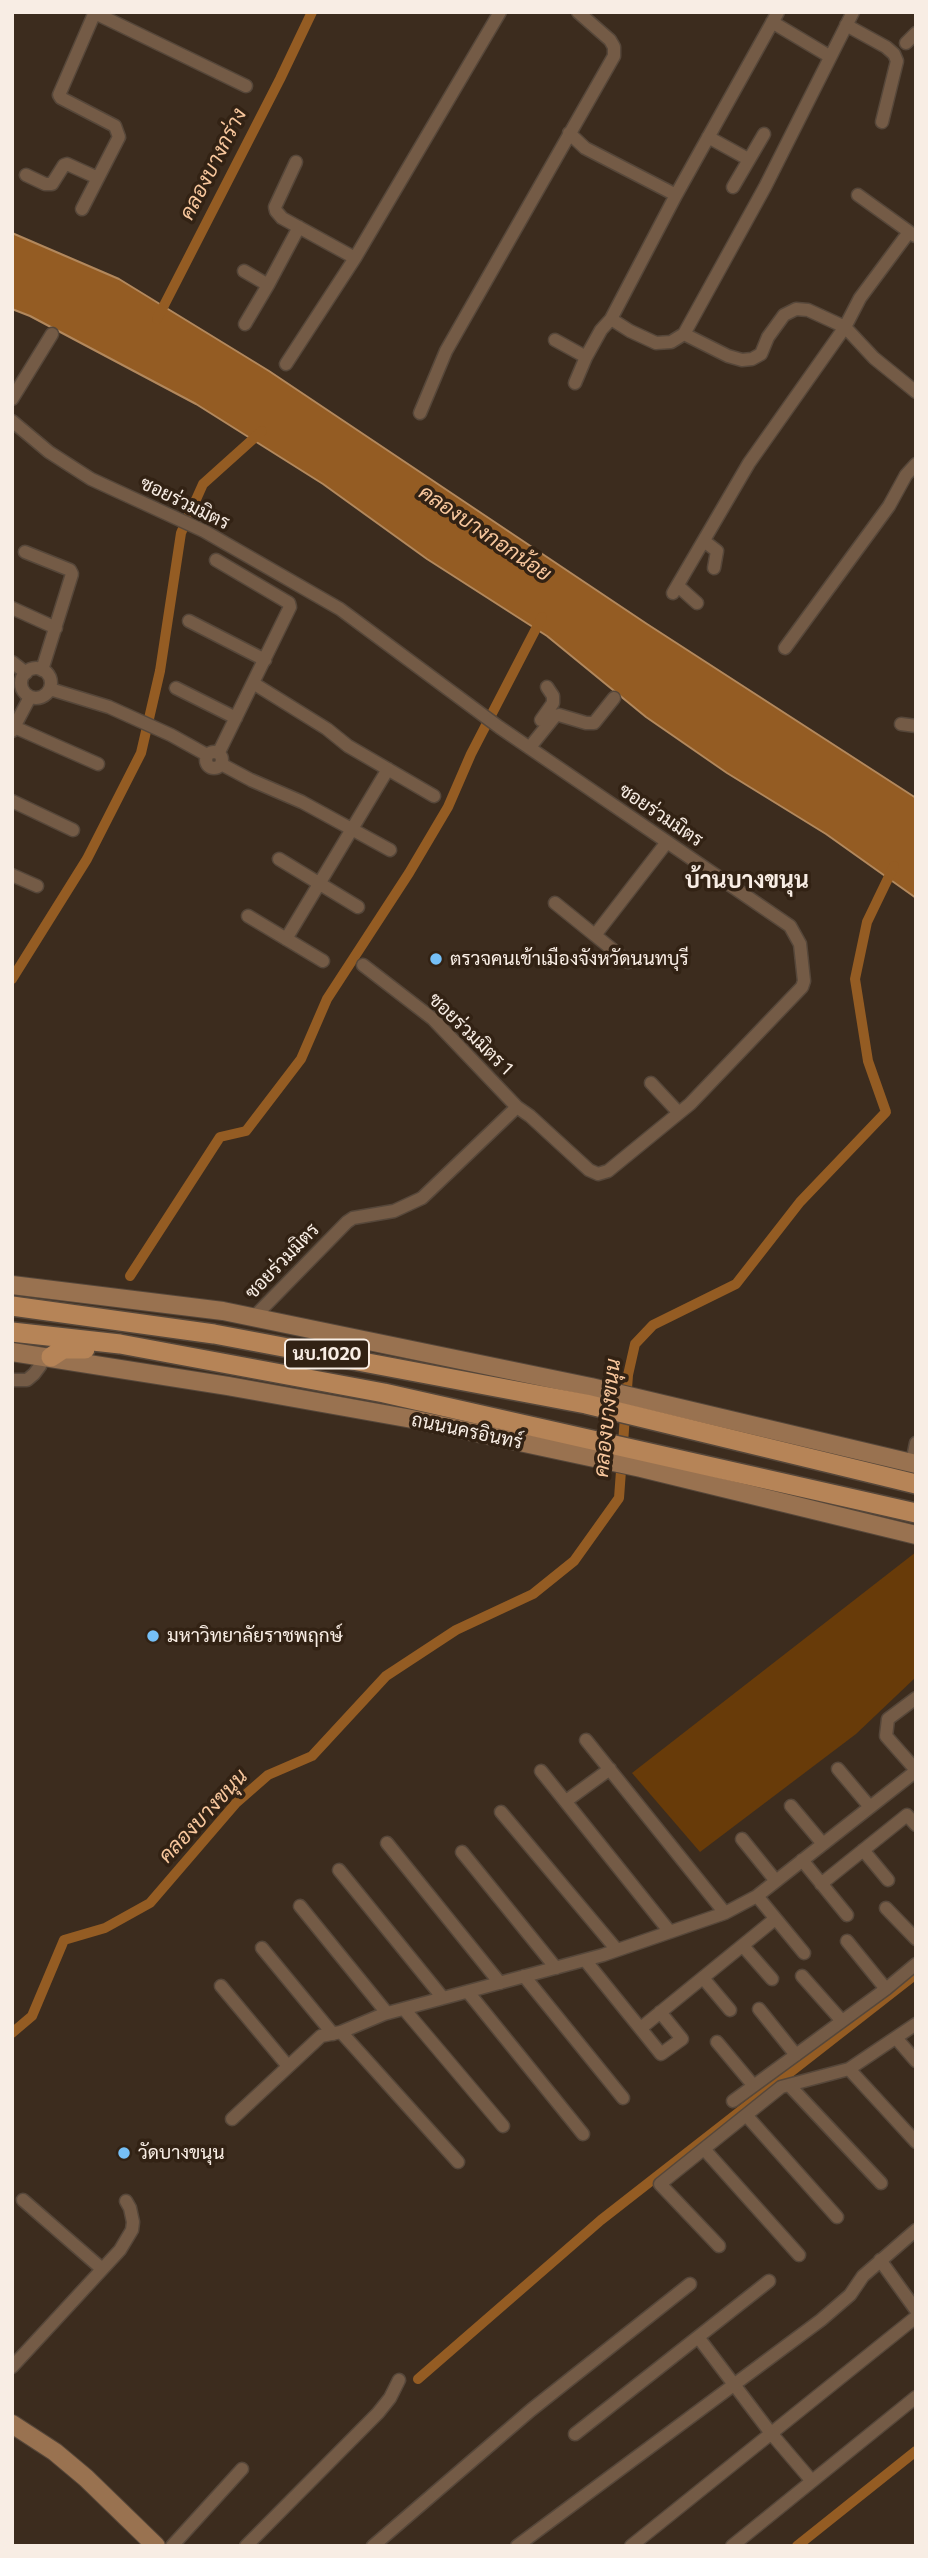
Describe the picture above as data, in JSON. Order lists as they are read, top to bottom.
{
  "streets": {
    "main road": ["นบ.1020", "ถนนนครอินทร์"],
    "street": ["ซอยร่วมมิตร", "ซอยร่วมมิตร 1"]
  },
  "crossings": [
    ["ซอยร่วมมิตร", "ซอยร่วมมิตร 1"],
    ["ซอยร่วมมิตร", "นบ.1020"]
  ],
  "districts": ["บ้านบางขนุน"],
  "water": ["คลองบางกร่าง", "คลองบางกอกน้อย", "คลองบางขนุน"],
  "places": ["ตรวจคนเข้าเมืองจังหวัดนนทบุรี", "มหาวิทยาลัยราชพฤกษ์", "วัดบางขนุน"]
}
